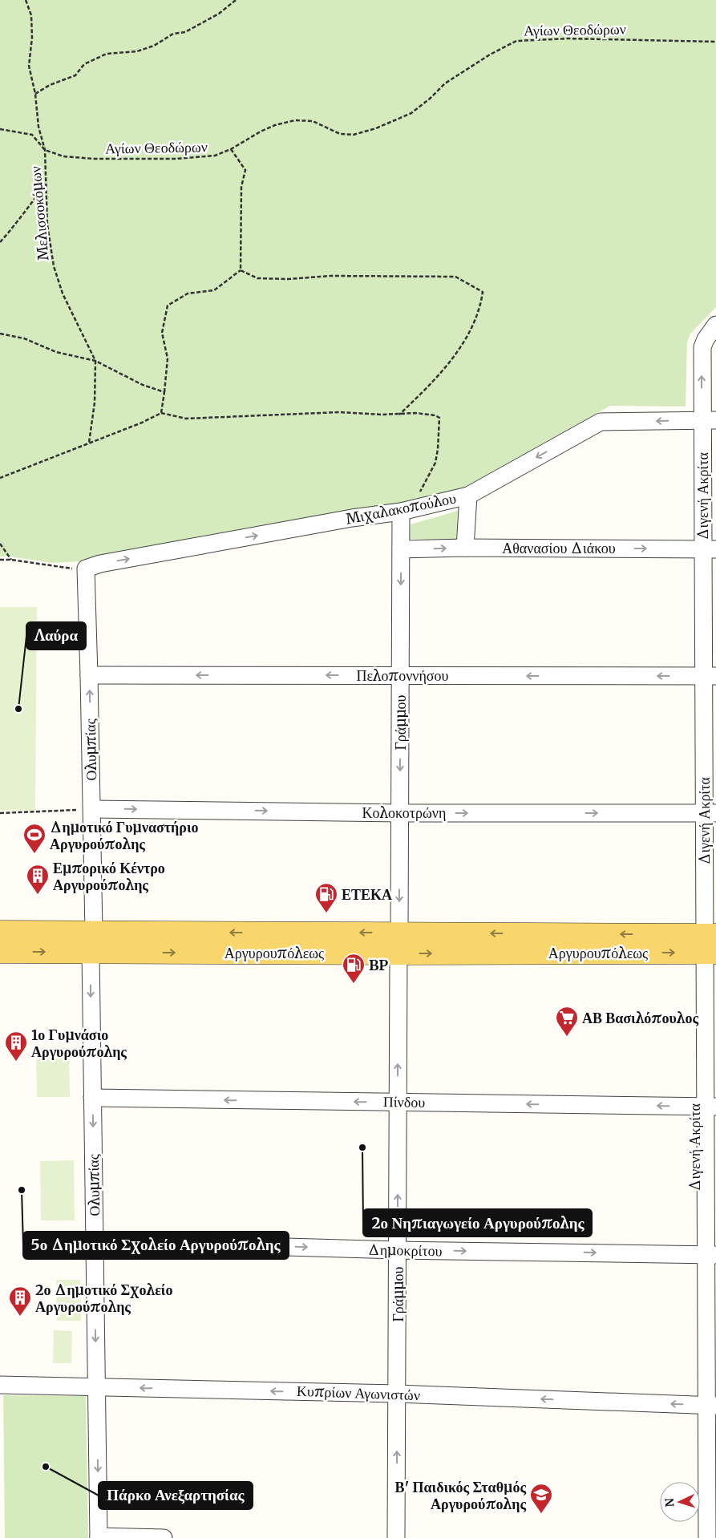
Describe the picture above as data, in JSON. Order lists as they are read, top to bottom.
{
  "streets": {
    "main road": ["Αργυρουπόλεως"],
    "street": [
      "Διγενή Ακρίτα",
      "Μιχαλακοπούλου",
      "Αθανασίου Διάκου",
      "Πελοποννήσου",
      "Γράμμου",
      "Ολυμπίας",
      "Κολοκοτρώνη",
      "Πίνδου",
      "Δημοκρίτου",
      "Κυπρίων Αγωνιστών"
    ],
    "path": ["Αγίων Θεοδώρων", "Μελισσοκόμων"]
  },
  "crossings": [
    ["Αγίων Θεοδώρων", "Μελισσοκόμων"],
    ["Διγενή Ακρίτα", "Μιχαλακοπούλου"],
    ["Διγενή Ακρίτα", "Αθανασίου Διάκου"],
    ["Διγενή Ακρίτα", "Πελοποννήσου"],
    ["Διγενή Ακρίτα", "Κολοκοτρώνη"],
    ["Διγενή Ακρίτα", "Αργυρουπόλεως"],
    ["Διγενή Ακρίτα", "Πίνδου"],
    ["Διγενή Ακρίτα", "Δημοκρίτου"],
    ["Διγενή Ακρίτα", "Κυπρίων Αγωνιστών"],
    ["Μιχαλακοπούλου", "Γράμμου"],
    ["Μιχαλακοπούλου", "Ολυμπίας"],
    ["Αθανασίου Διάκου", "Γράμμου"],
    ["Πελοποννήσου", "Γράμμου"],
    ["Πελοποννήσου", "Ολυμπίας"],
    ["Γράμμου", "Κολοκοτρώνη"],
    ["Γράμμου", "Αργυρουπόλεως"],
    ["Γράμμου", "Πίνδου"],
    ["Γράμμου", "Δημοκρίτου"],
    ["Γράμμου", "Κυπρίων Αγωνιστών"],
    ["Ολυμπίας", "Κολοκοτρώνη"],
    ["Ολυμπίας", "Αργυρουπόλεως"],
    ["Ολυμπίας", "Πίνδου"],
    ["Ολυμπίας", "Δημοκρίτου"],
    ["Ολυμπίας", "Κυπρίων Αγωνιστών"]
  ],
  "one_way": [
    "Αθανασίου Διάκου",
    "Πελοποννήσου",
    "Κολοκοτρώνη",
    "Πίνδου",
    "Δημοκρίτου",
    "Κυπρίων Αγωνιστών"
  ],
  "places": {
    "other": [
      "Λαύρα",
      "2ο Νηπιαγωγείο Αργυρούπολης",
      "5ο Δημοτικό Σχολείο Αργυρούπολης",
      "Πάρκο Ανεξαρτησίας"
    ],
    "sports": ["Δημοτικό Γυμναστήριο Αργυρούπολης"],
    "building": ["Εμπορικό Κέντρο Αργυρούπολης", "1ο Γυμνάσιο Αργυρούπολης", "2ο Δημοτικό Σχολείο Αργυρούπολης"],
    "fuel station": ["ΕΤΕΚΑ", "BP"],
    "supermarket": ["ΑΒ Βασιλόπουλος"],
    "school or university": ["Β' Παιδικός Σταθμός Αργυρούπολης"]
  },
  "north": "left"
}
